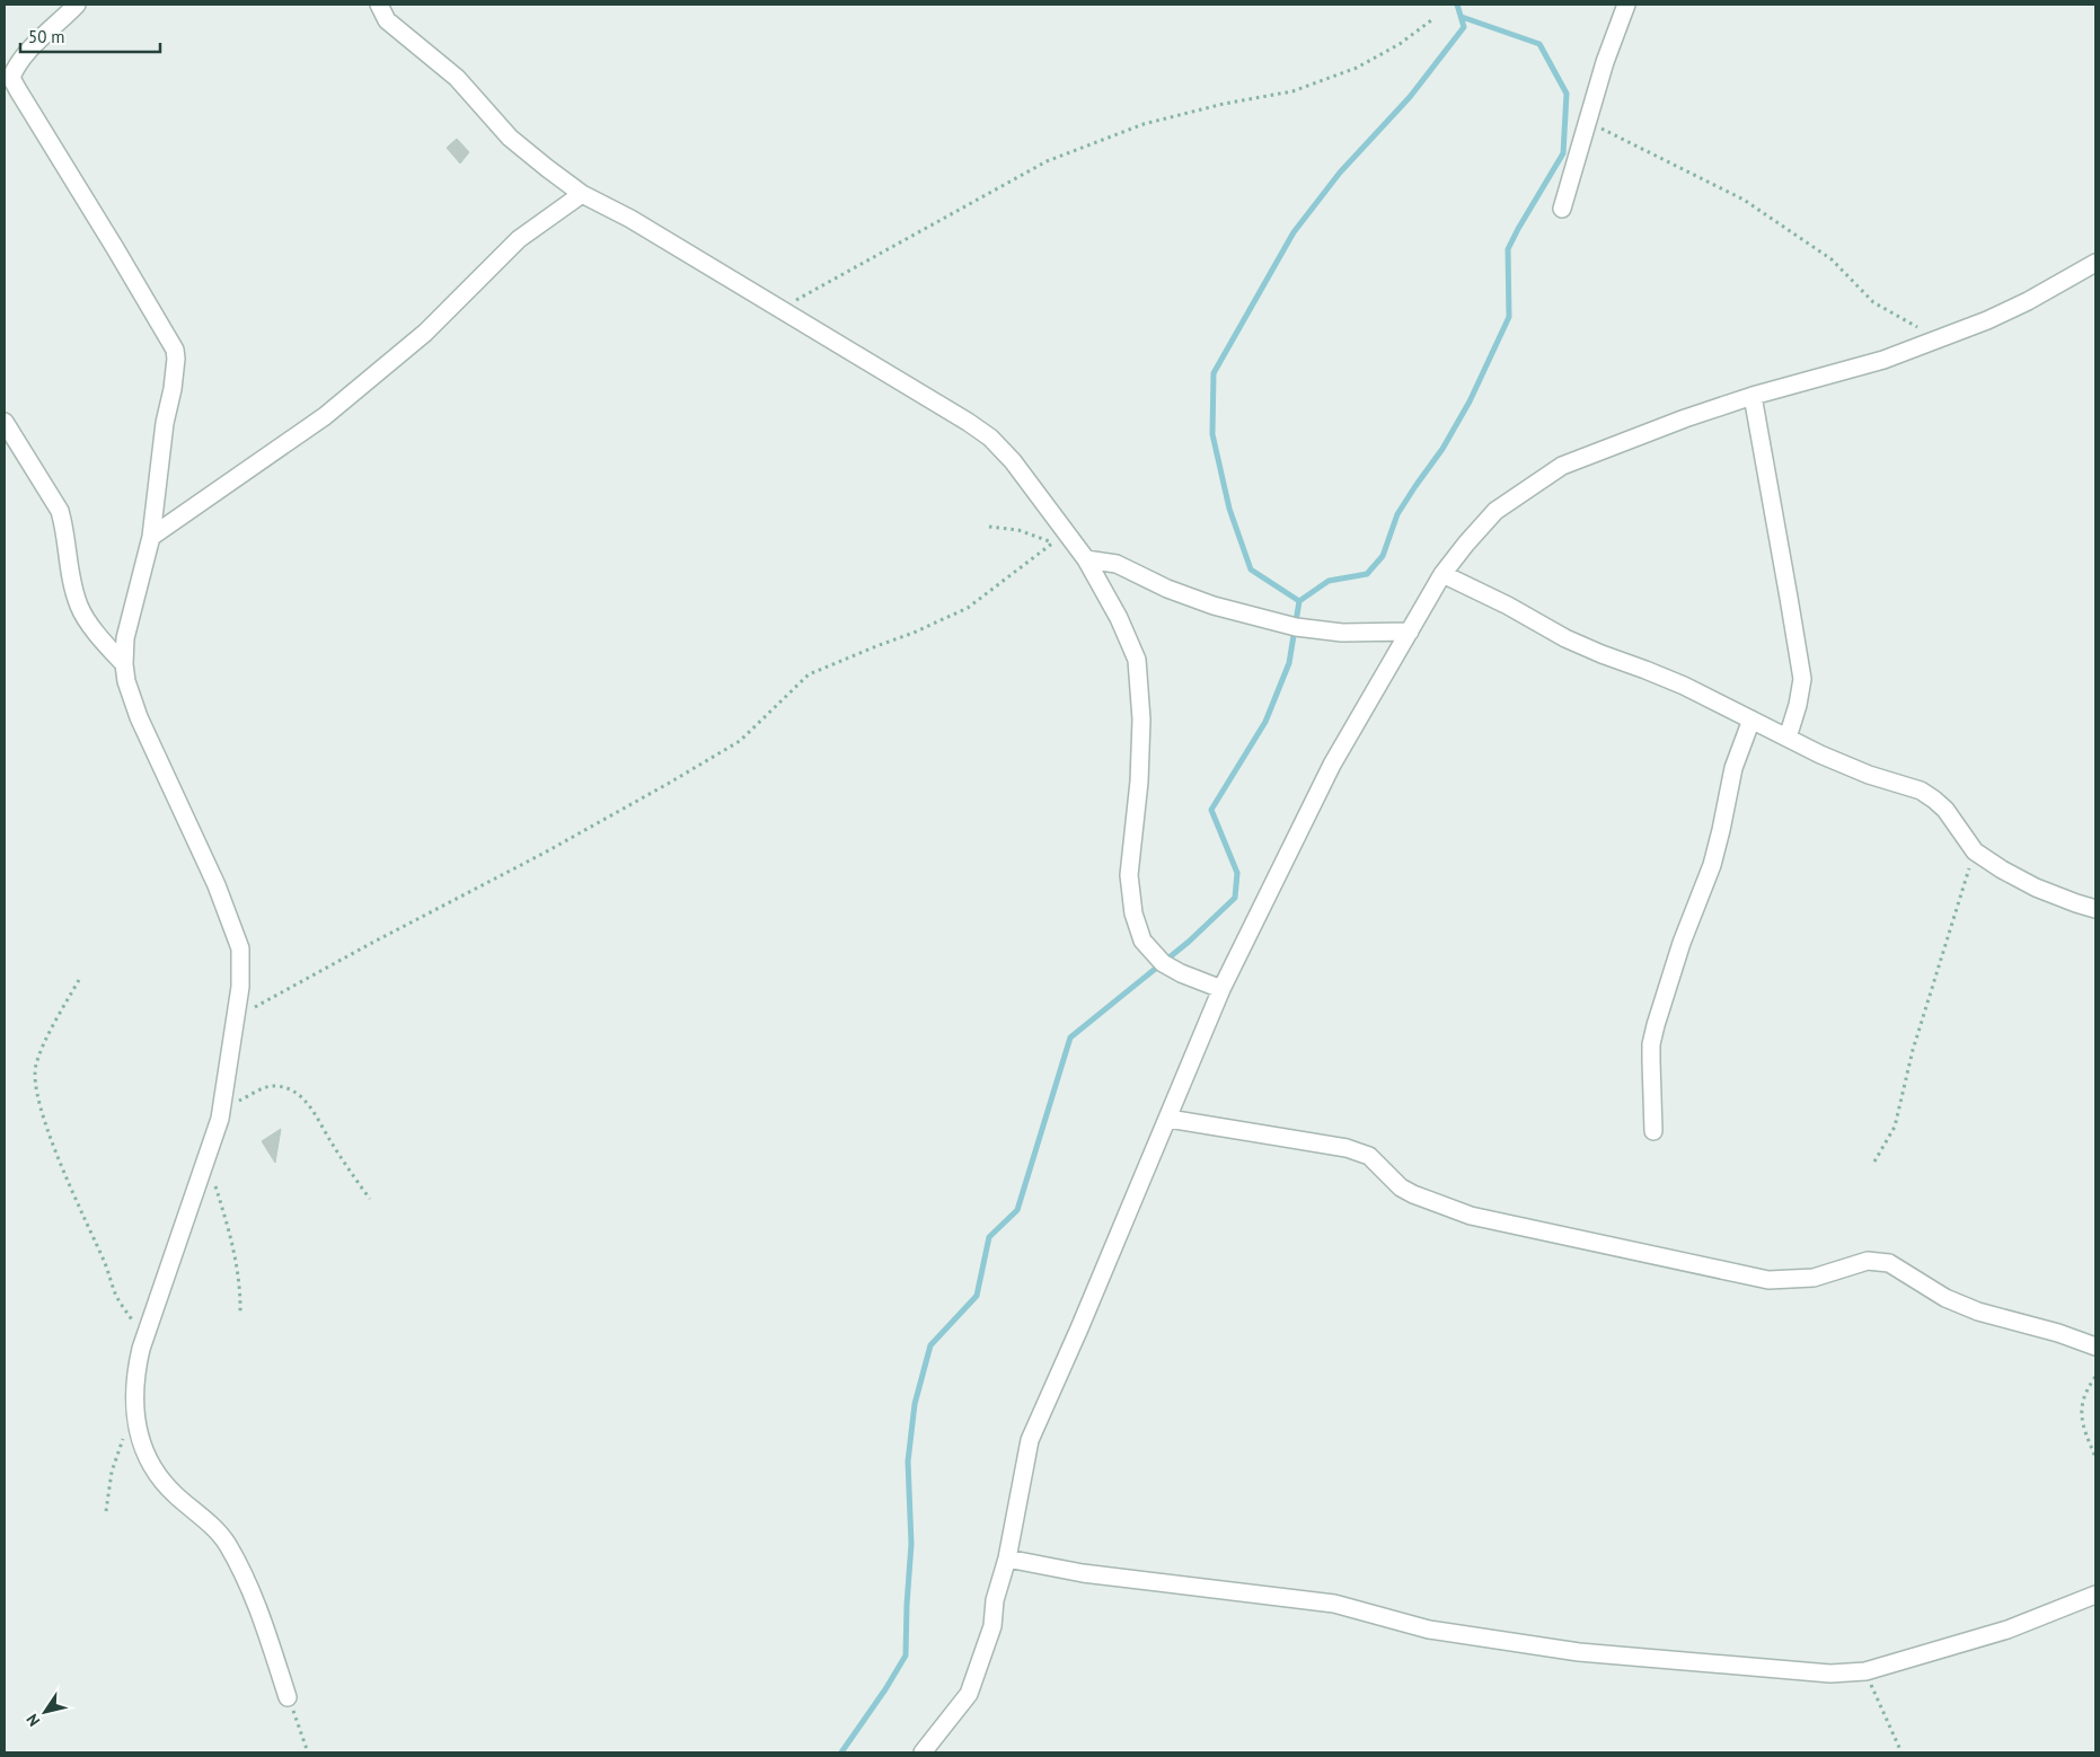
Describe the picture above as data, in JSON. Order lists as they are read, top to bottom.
{
  "scale_bar": "50 m",
  "north": "bottom left"
}
